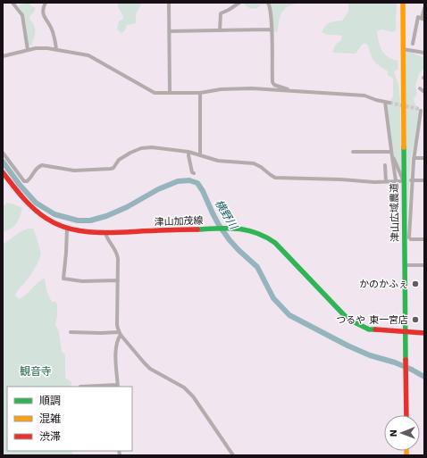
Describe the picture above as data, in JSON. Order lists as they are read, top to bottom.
{
  "streets": {
    "main road": ["津山広域農道", "津山加茂線"]
  },
  "crossings": [
    ["津山広域農道", "津山加茂線"]
  ],
  "districts": ["観音寺"],
  "water": ["横野川"],
  "places": ["かのかふぇ", "つるや 東一宮店"],
  "legend": ["順調", "混雑", "渋滞"],
  "north": "left"
}
